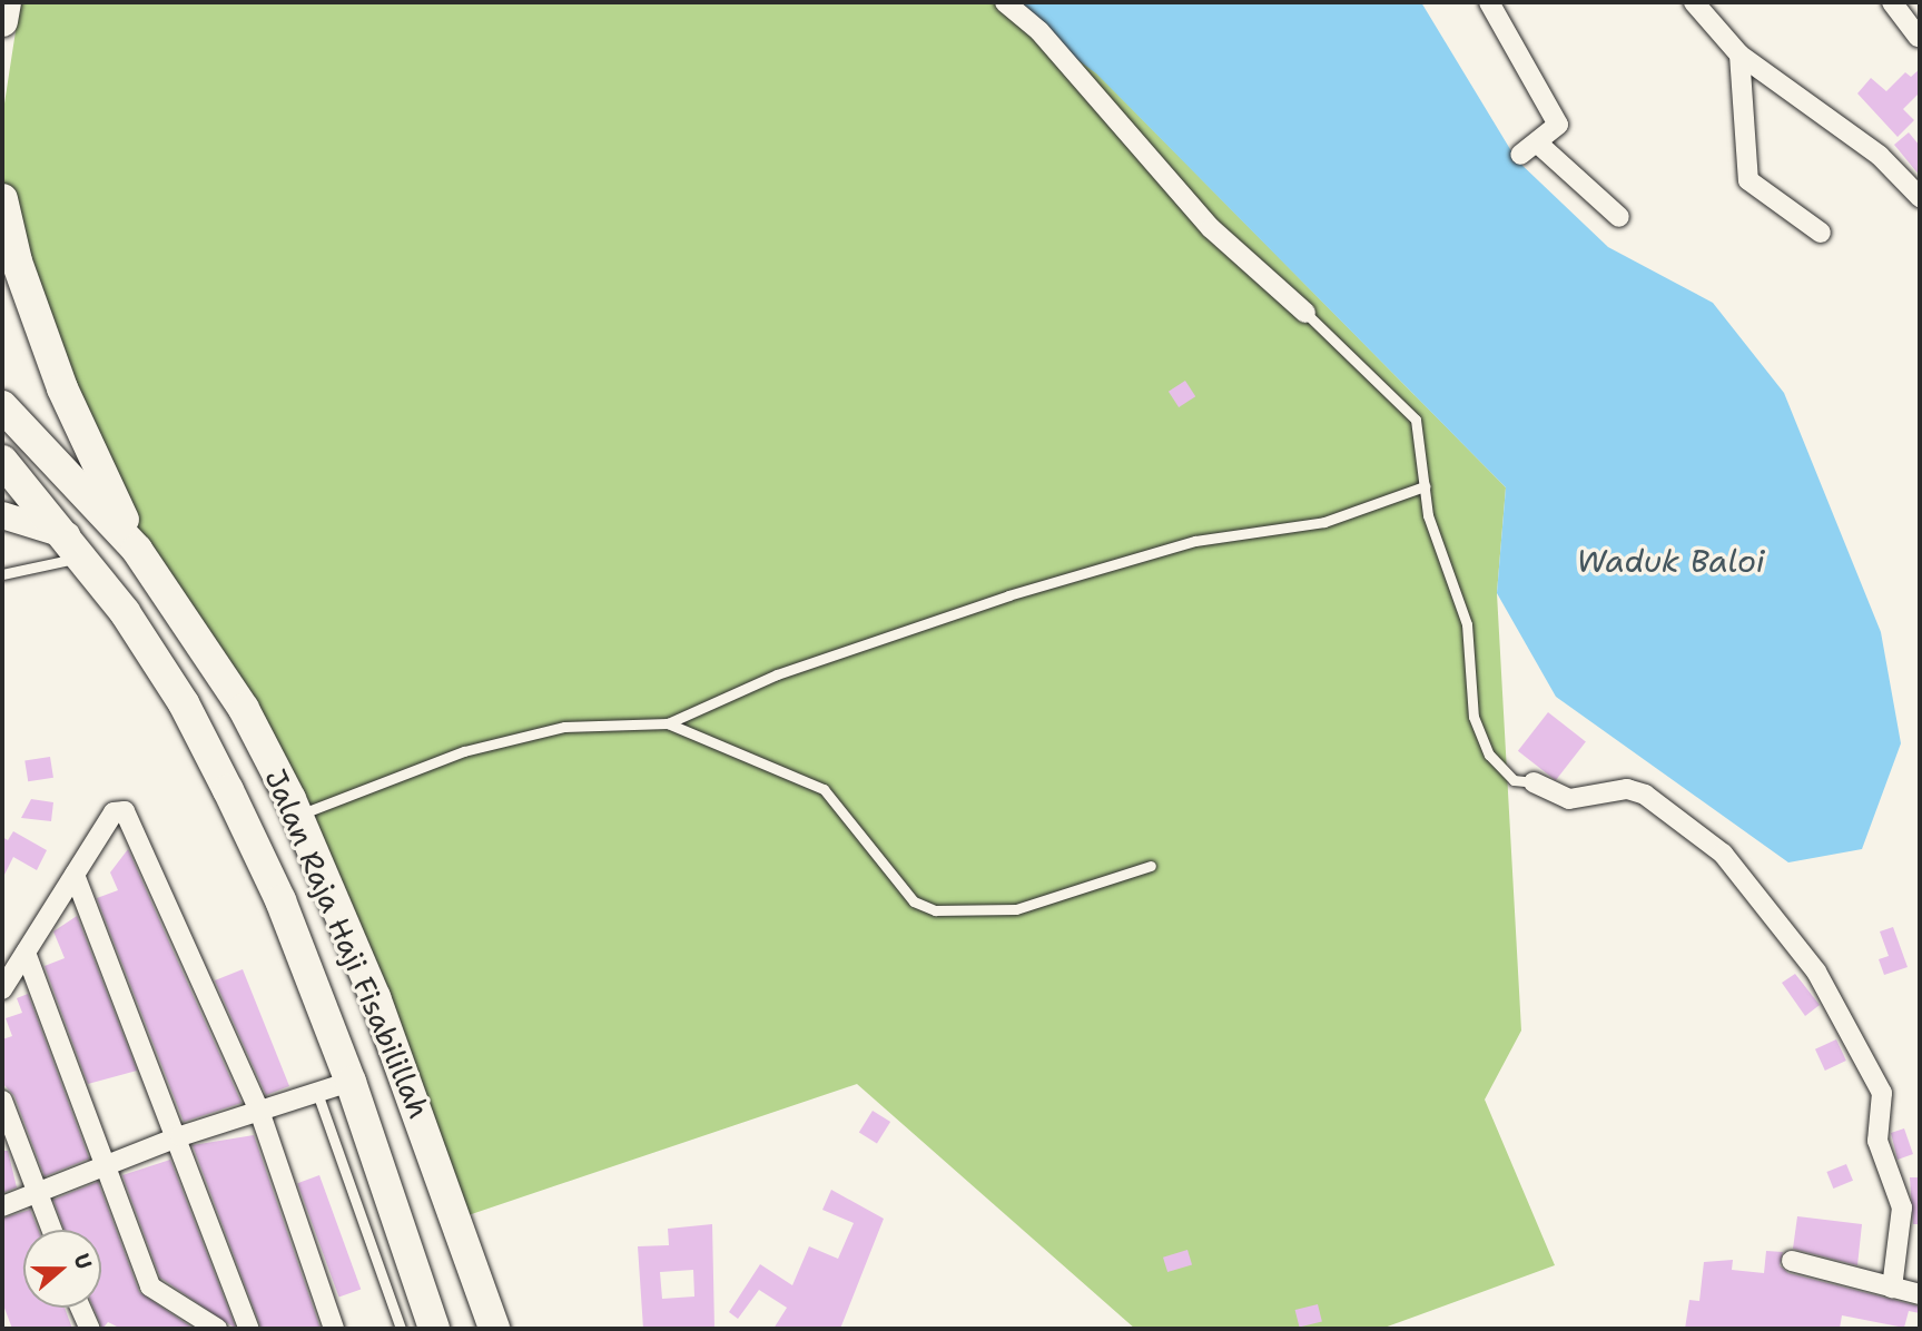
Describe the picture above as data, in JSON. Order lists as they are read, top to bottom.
{
  "streets": {
    "main road": ["Jalan Raja Haji Fisabilillah"]
  },
  "water": ["Waduk Baloi"],
  "north": "right"
}
